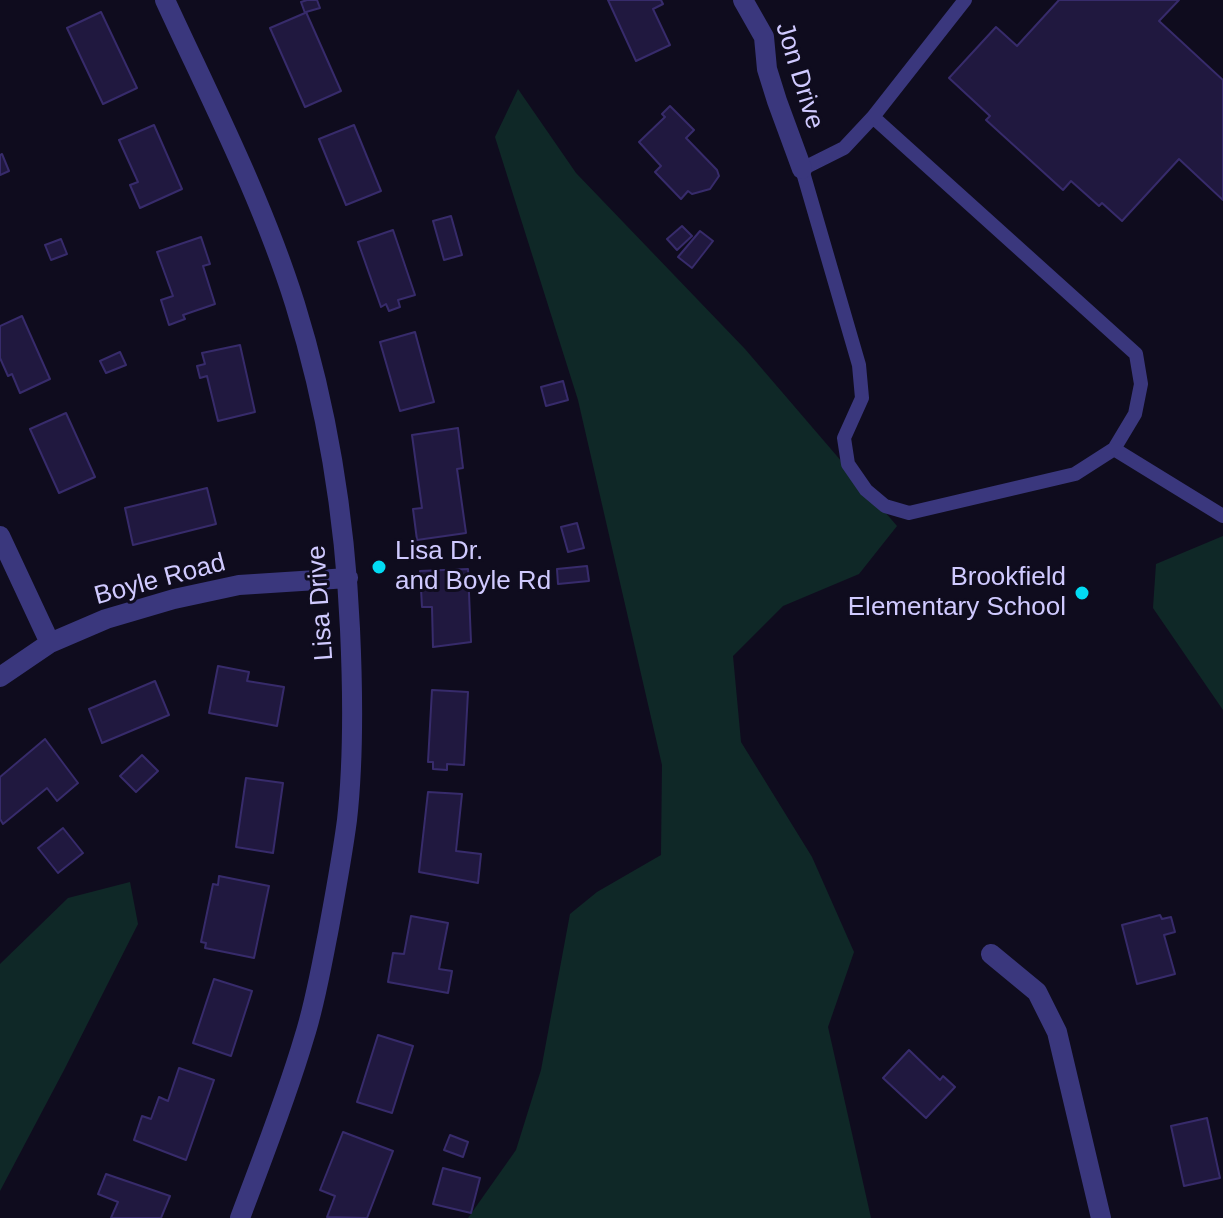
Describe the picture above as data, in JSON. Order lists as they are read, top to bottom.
{
  "streets": {
    "street": ["Jon Drive", "Boyle Road", "Lisa Drive"]
  },
  "crossings": [
    ["Boyle Road", "Lisa Drive"]
  ],
  "places": ["Lisa Dr. and Boyle Rd", "Brookfield Elementary School"]
}
